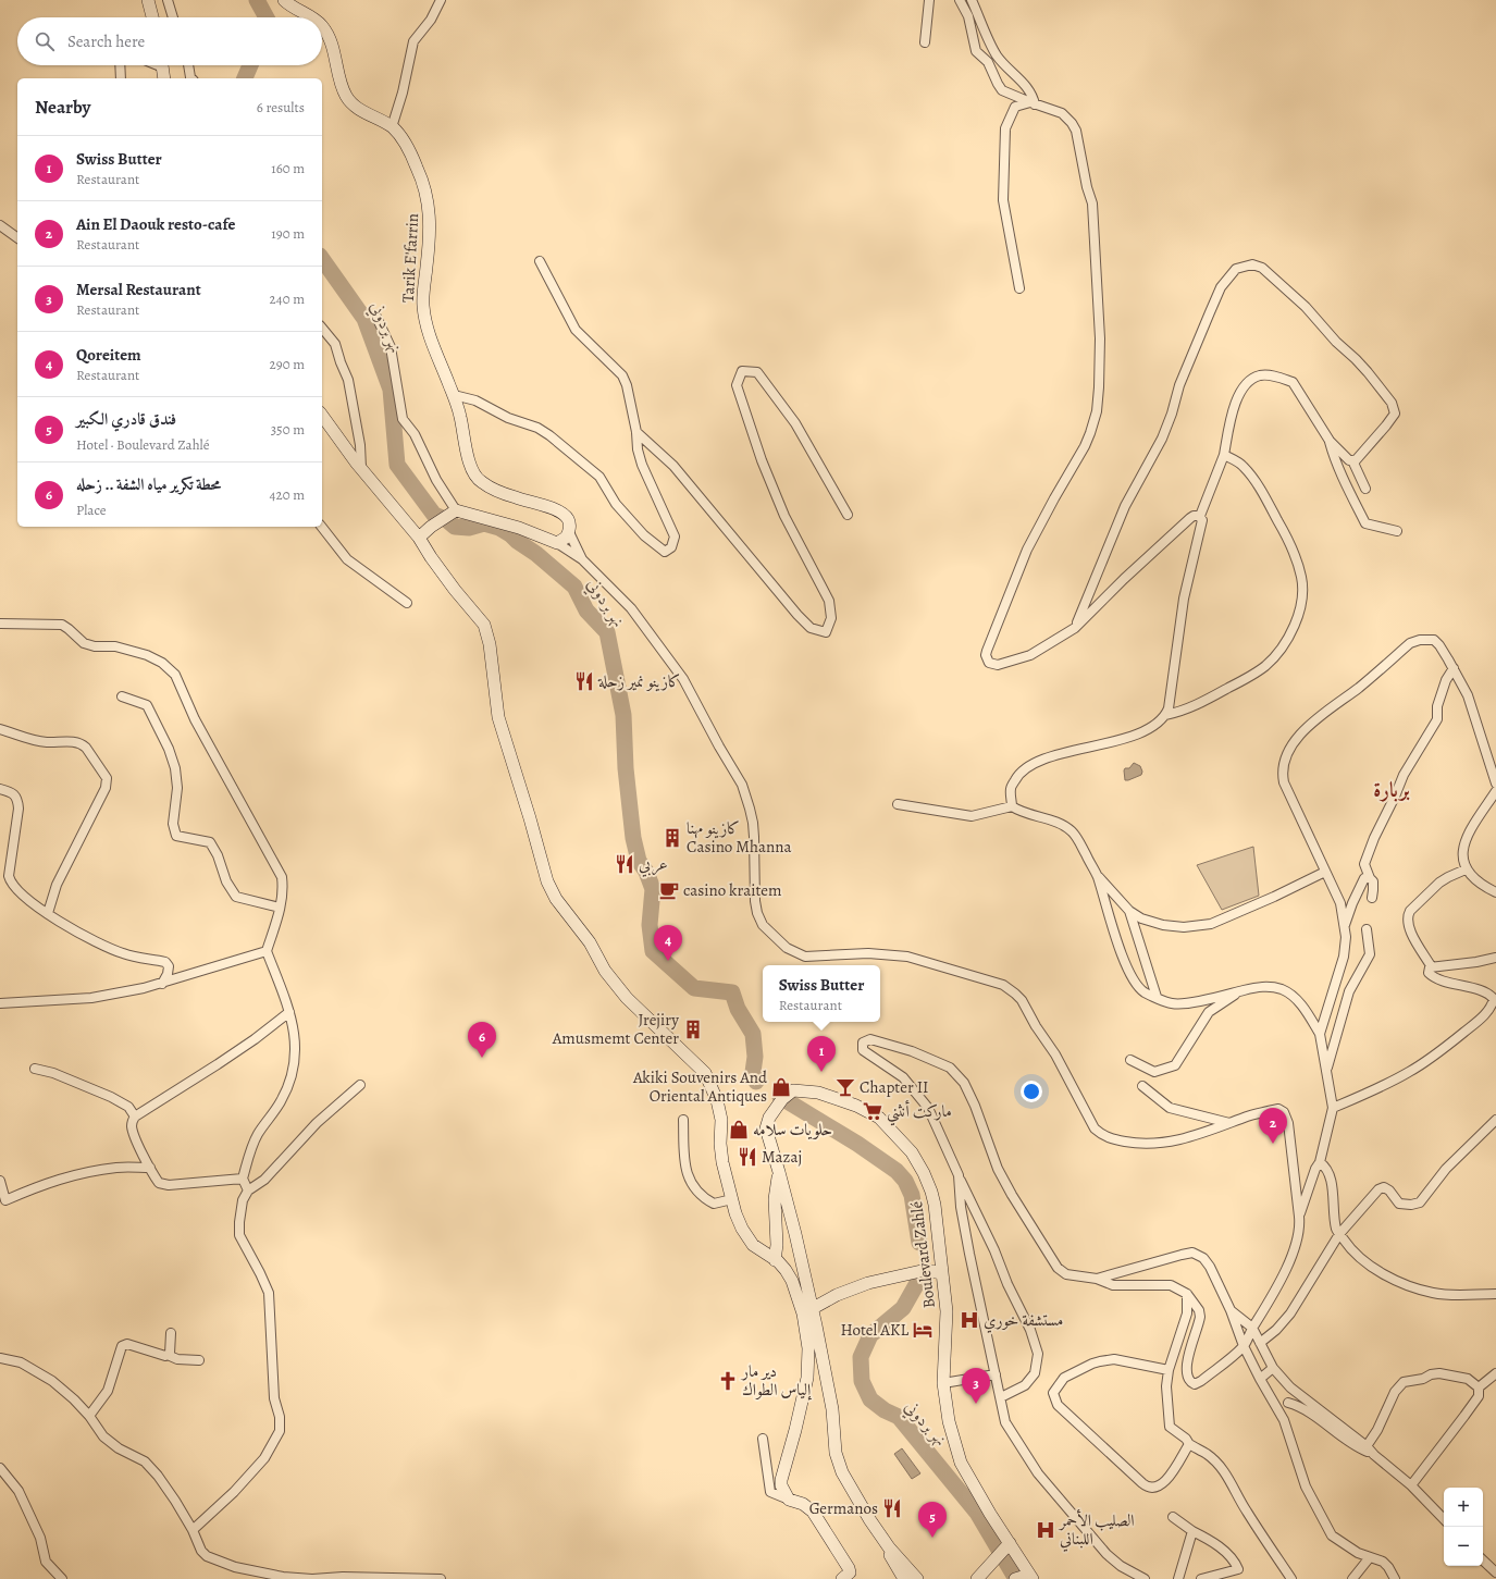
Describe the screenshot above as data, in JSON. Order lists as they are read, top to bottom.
{
  "streets": {
    "street": ["Tarik E'farrin", "Boulevard Zahlé"]
  },
  "districts": ["بربارة"],
  "water": ["نهر بردوني"],
  "places": {
    "restaurant": [
      "كازينو نمير زحلة",
      "عربي",
      "Mazaj",
      "Germanos"
    ],
    "building": ["كازينو مهنا Casino Mhanna", "Jrejiry Amusmemt Center"],
    "cafe": ["casino kraitem"],
    "shop": ["Akiki Souvenirs And Oriental Antiques", "حلويات سلامه"],
    "bar": ["Chapter II"],
    "supermarket": ["ماركت أنثني"],
    "hospital": ["مستشفة خوري", "الصليب الأحمر اللبناني"],
    "hotel": ["Hotel AKL"],
    "church": ["دير مار إلياس الطواك"]
  },
  "page": {
    "search": "Search here",
    "heading": ["Nearby", "6 results"],
    "list": [
      {
        "mark": "1",
        "name": "Swiss Butter",
        "note": "Restaurant",
        "value": "160 m"
      },
      {
        "mark": "2",
        "name": "Ain El Daouk resto-cafe",
        "note": "Restaurant",
        "value": "190 m"
      },
      {
        "mark": "3",
        "name": "Mersal Restaurant",
        "note": "Restaurant",
        "value": "240 m"
      },
      {
        "mark": "4",
        "name": "Qoreitem",
        "note": "Restaurant",
        "value": "290 m"
      },
      {
        "mark": "5",
        "name": "فندق قادري الكبير",
        "note": "Hotel · Boulevard Zahlé",
        "value": "350 m"
      },
      {
        "mark": "6",
        "name": "محطة تكرير مياه الشفة .. زحله",
        "note": "Place",
        "value": "420 m"
      }
    ],
    "pins": [
      "4",
      "6",
      "1",
      "2",
      "3",
      "5"
    ],
    "popup": ["Swiss Butter", "Restaurant"],
    "map_buttons": ["+", "−"]
  }
}
